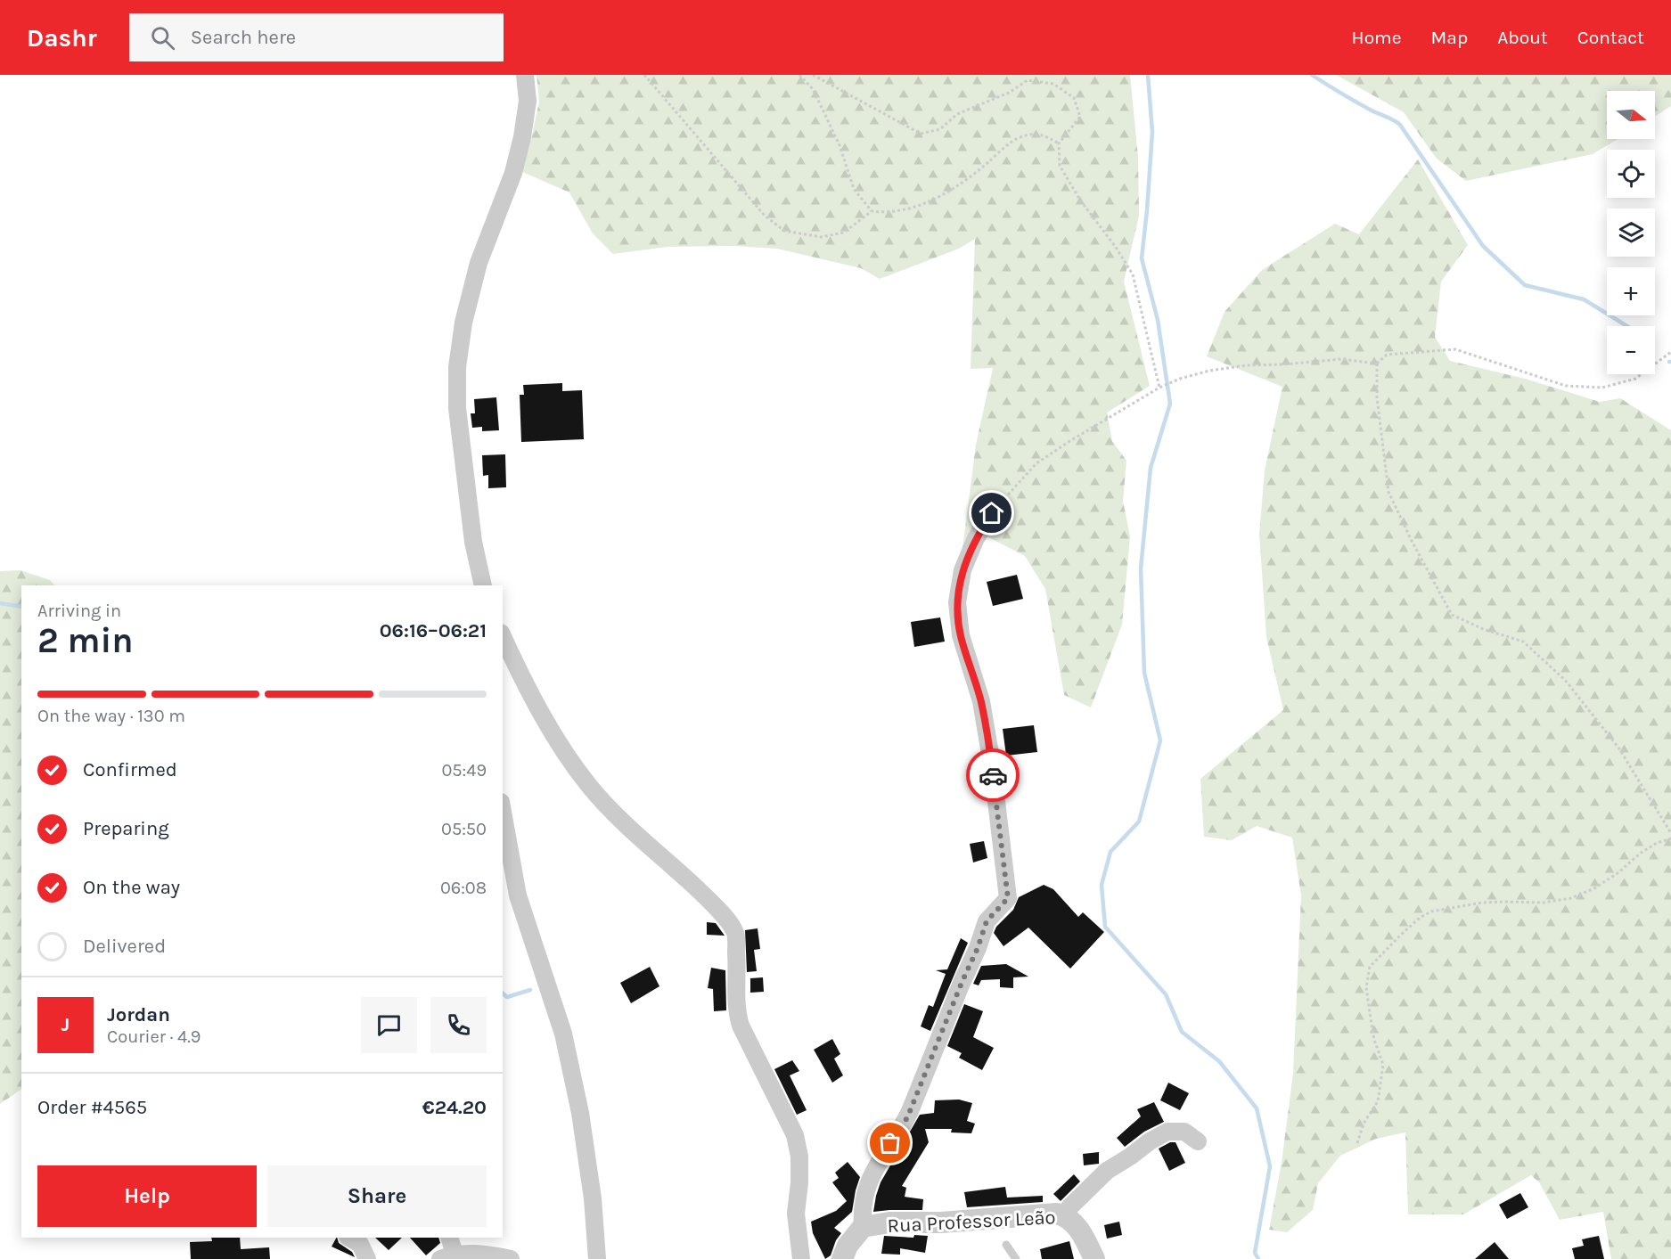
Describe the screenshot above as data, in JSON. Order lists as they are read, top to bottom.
{
  "streets": {
    "street": ["Rua Professor Leão"]
  },
  "north": "right",
  "page": {
    "header": "Dashr",
    "search": "Search here",
    "nav": [
      "Home",
      "Map",
      "About",
      "Contact"
    ],
    "map_buttons": ["+", "−"],
    "heading": ["2 min", "Arriving in", "06:16–06:21"],
    "panel": [
      "Jordan",
      "Courier · 4.9",
      "Order #4565",
      "€24.20"
    ],
    "bar": "On the way · 130 m",
    "list": [
      ["Confirmed", "05:49"],
      ["Preparing", "05:50"],
      ["On the way", "06:08"],
      "Delivered"
    ],
    "round": "J",
    "buttons": ["Help", "Share"]
  }
}
